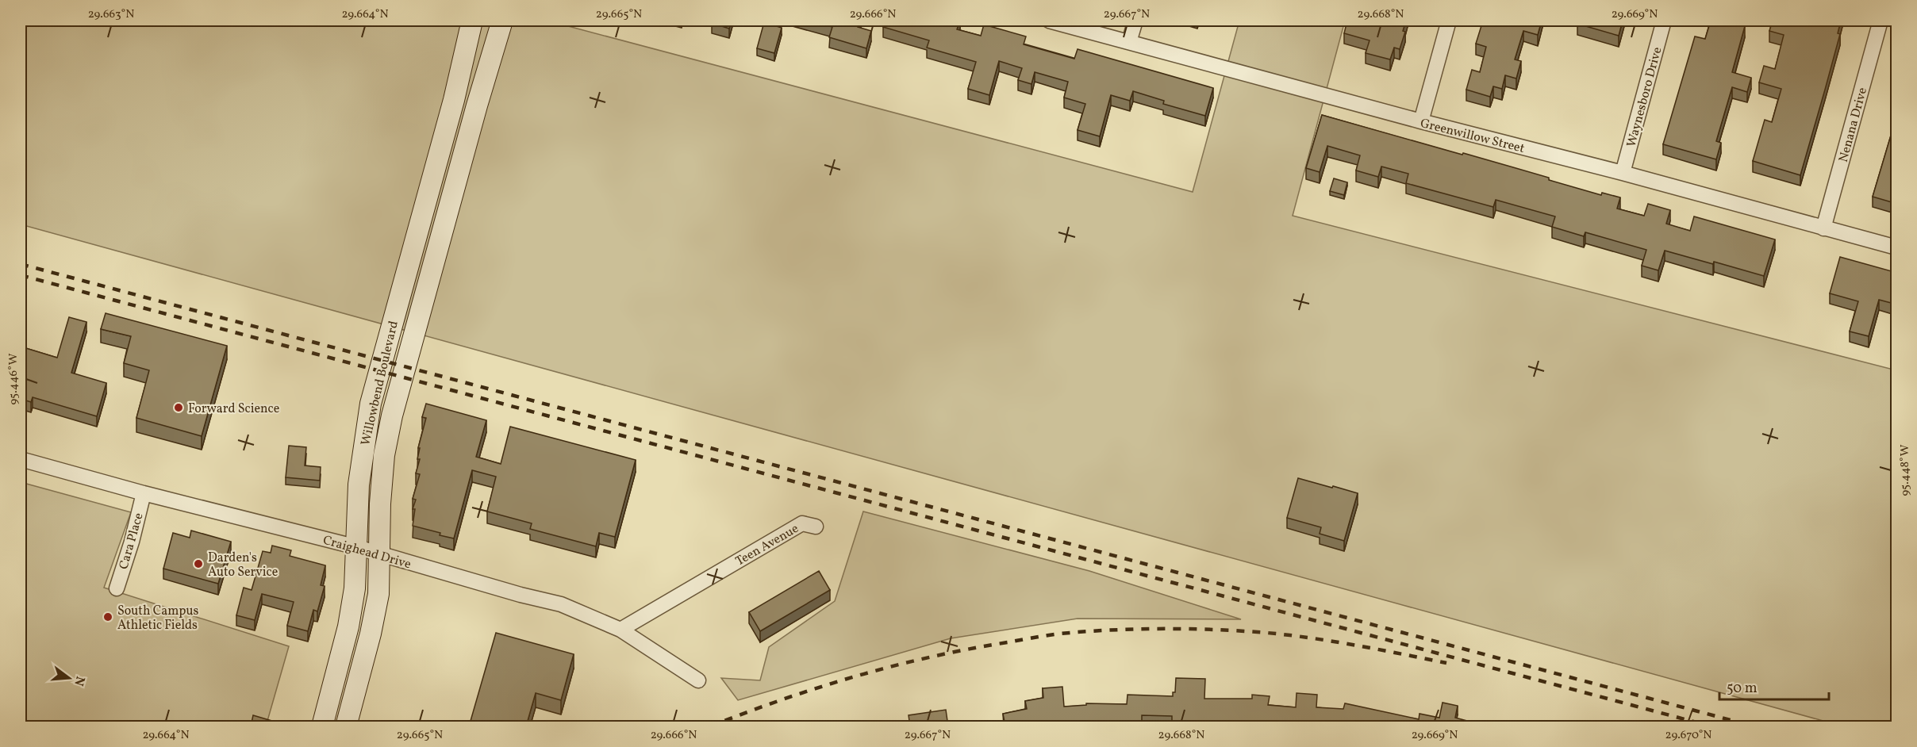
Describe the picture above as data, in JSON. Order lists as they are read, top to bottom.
{
  "streets": {
    "main road": ["Willowbend Boulevard"],
    "street": [
      "Waynesboro Drive",
      "Nenana Drive",
      "Greenwillow Street",
      "Cara Place",
      "Teen Avenue",
      "Craighead Drive"
    ]
  },
  "crossings": [
    ["Waynesboro Drive", "Greenwillow Street"],
    ["Nenana Drive", "Greenwillow Street"],
    ["Willowbend Boulevard", "Craighead Drive"],
    ["Cara Place", "Craighead Drive"],
    ["Teen Avenue", "Craighead Drive"]
  ],
  "places": ["Forward Science", "Darden's Auto Service", "South Campus Athletic Fields"],
  "scale_bar": "50 m",
  "north": "right",
  "coordinates": [
    "29.663°N",
    "29.664°N",
    "29.665°N",
    "29.666°N",
    "29.667°N",
    "29.668°N",
    "29.669°N",
    "95.446°W",
    "95.448°W",
    "29.670°N"
  ]
}
